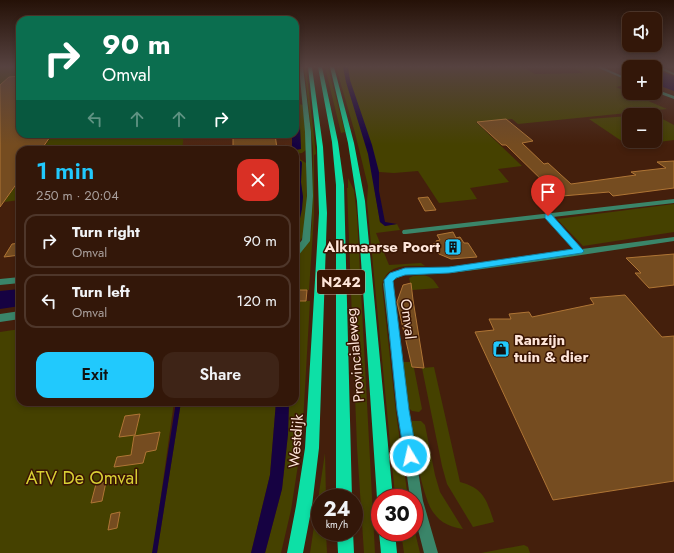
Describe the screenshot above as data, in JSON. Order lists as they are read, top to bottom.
{
  "streets": {
    "main road": ["N242", "Provincialeweg", "Westdijk"],
    "street": ["Omval"]
  },
  "parks": ["ATV De Omval"],
  "places": {
    "building": ["Alkmaarse Poort"],
    "shop": ["Ranzijn tuin & dier"]
  },
  "page": {
    "map_buttons": ["+", "−"],
    "turn": ["90 m", "Omval"],
    "heading": ["1 min", "250 m · 20:04"],
    "list": [
      {
        "name": "Turn right",
        "note": "Omval",
        "value": "90 m"
      },
      {
        "name": "Turn left",
        "note": "Omval",
        "value": "120 m"
      }
    ],
    "buttons": ["Exit", "Share"],
    "speed": "24 km/h",
    "limit": "30"
  }
}
